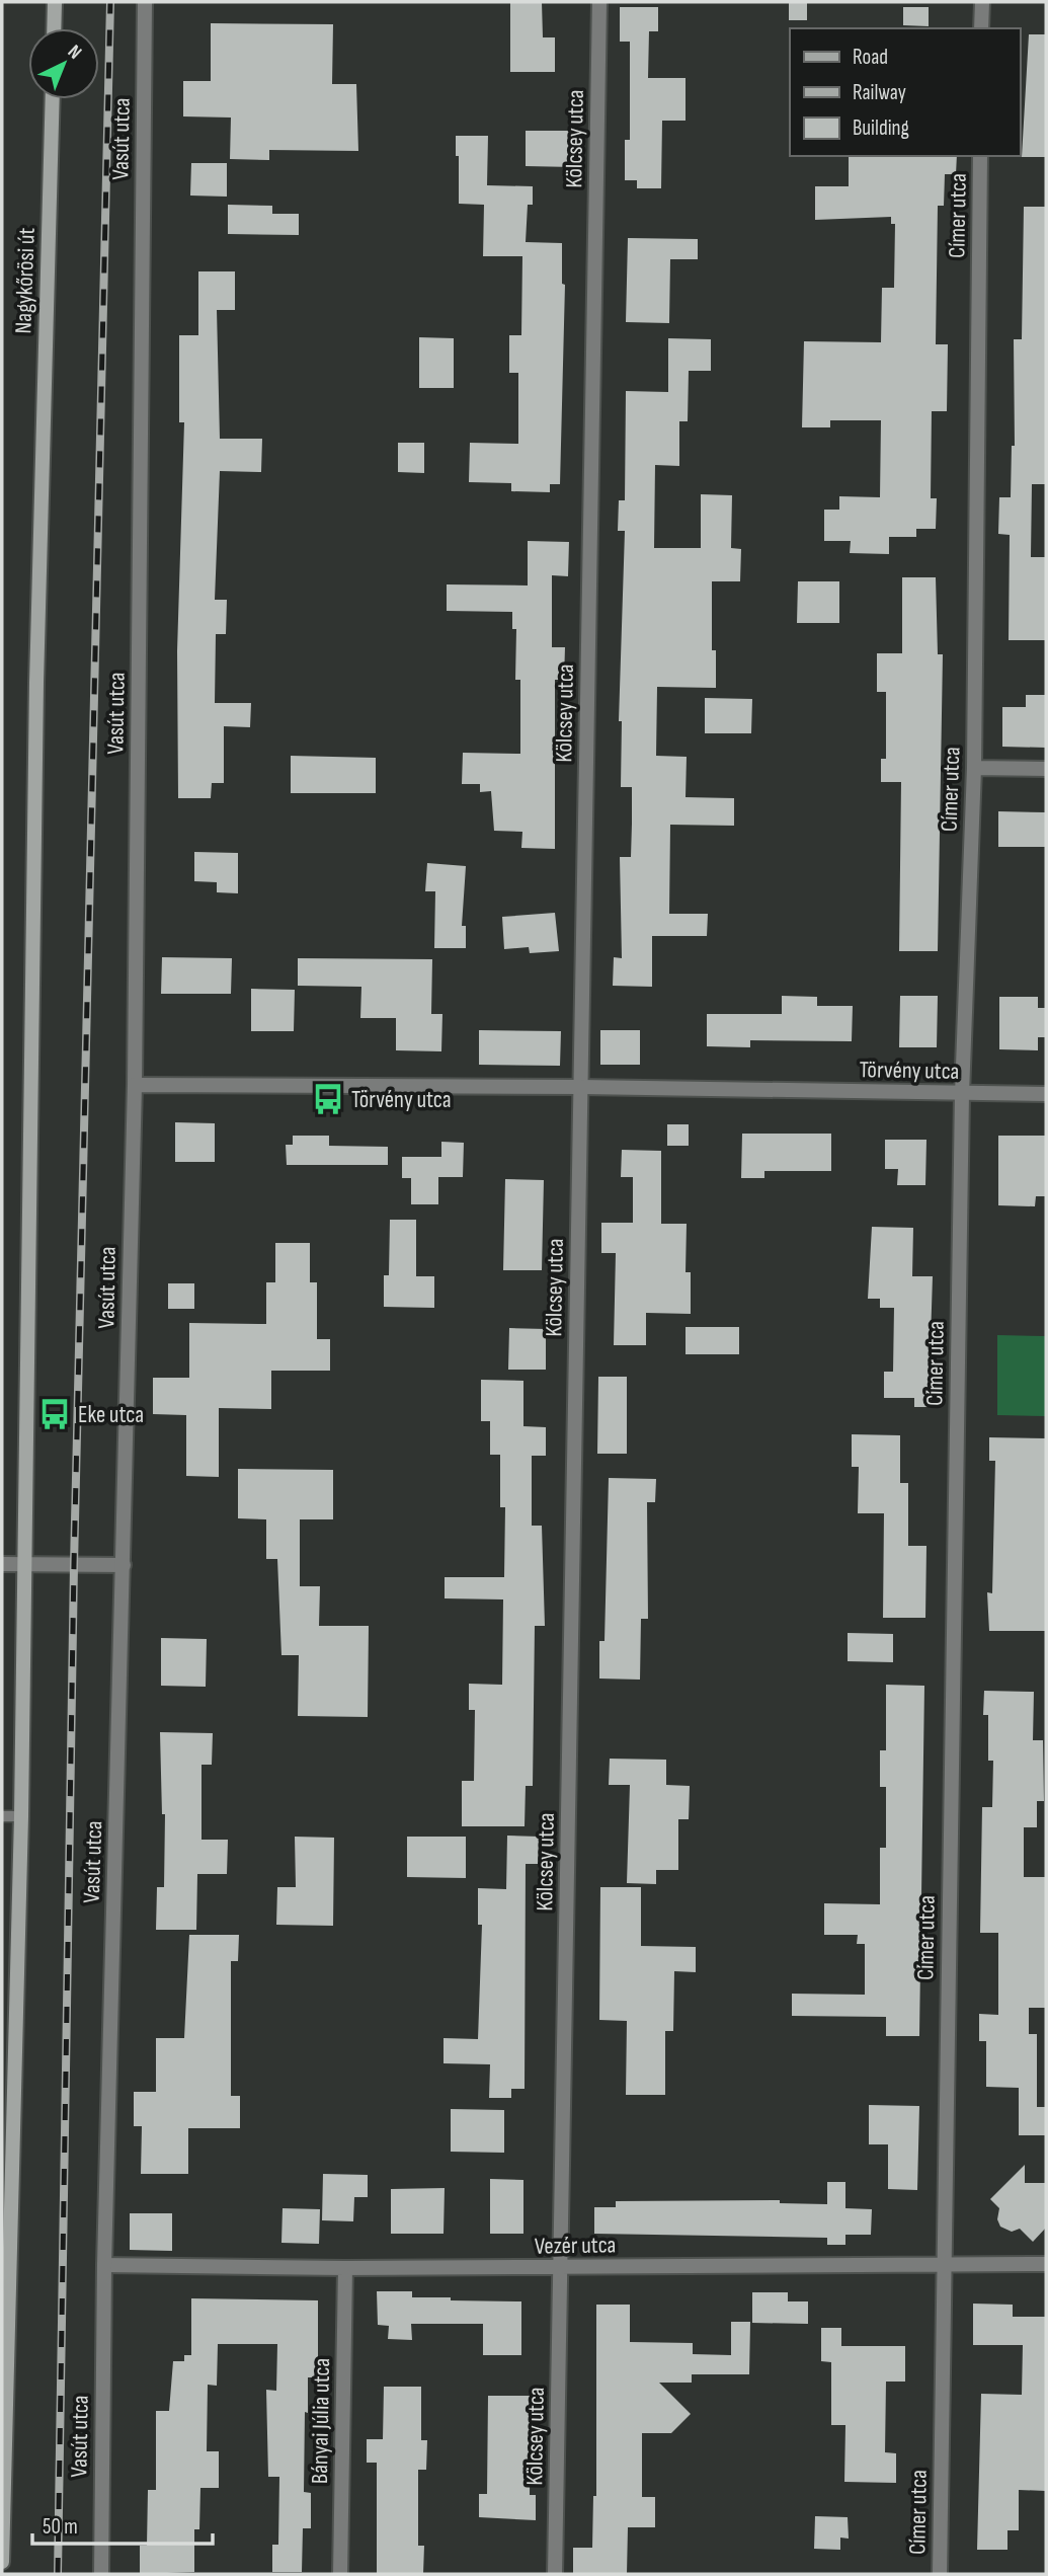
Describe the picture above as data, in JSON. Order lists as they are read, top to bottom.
{
  "streets": {
    "main road": ["Nagykőrösi út"],
    "street": [
      "Vasút utca",
      "Kölcsey utca",
      "Címer utca",
      "Törvény utca",
      "Vezér utca",
      "Bányai Júlia utca"
    ]
  },
  "crossings": [
    ["Vasút utca", "Törvény utca"],
    ["Vasút utca", "Vezér utca"],
    ["Kölcsey utca", "Törvény utca"],
    ["Kölcsey utca", "Vezér utca"],
    ["Címer utca", "Törvény utca"],
    ["Címer utca", "Vezér utca"],
    ["Vezér utca", "Bányai Júlia utca"]
  ],
  "places": {
    "bus stop": ["Törvény utca", "Eke utca"]
  },
  "legend": ["Road", "Railway", "Building"],
  "scale_bar": "50 m",
  "north": "top right"
}
